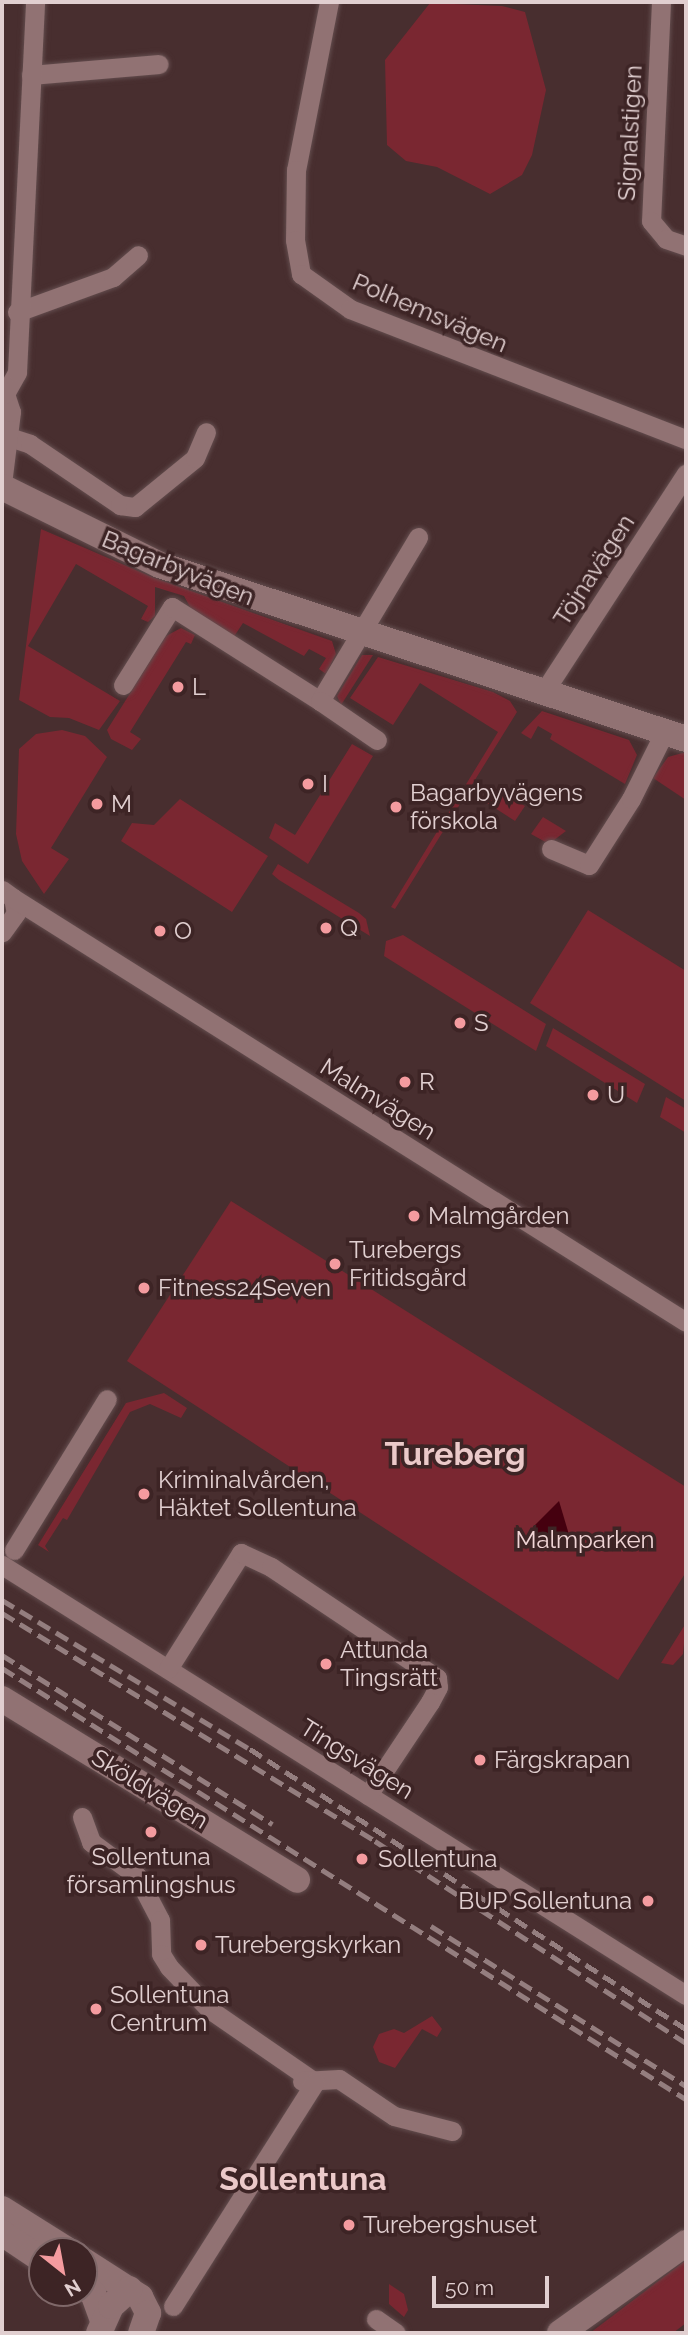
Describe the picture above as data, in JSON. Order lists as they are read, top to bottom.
{
  "streets": {
    "street": [
      "Signalstigen",
      "Polhemsvägen",
      "Bagarbyvägen",
      "Töjnavägen",
      "Malmvägen",
      "Tingsvägen",
      "Sköldvägen"
    ]
  },
  "crossings": [
    ["Bagarbyvägen", "Töjnavägen"]
  ],
  "districts": ["Tureberg", "Sollentuna"],
  "parks": ["Malmparken"],
  "places": [
    "L",
    "I",
    "M",
    "Bagarbyvägens förskola",
    "Q",
    "O",
    "S",
    "R",
    "U",
    "Malmgården",
    "Turebergs Fritidsgård",
    "Fitness24Seven",
    "Kriminalvården, Häktet Sollentuna",
    "Attunda Tingsrätt",
    "Färgskrapan",
    "Sollentuna församlingshus",
    "Sollentuna",
    "BUP Sollentuna",
    "Turebergskyrkan",
    "Sollentuna Centrum",
    "Turebergshuset"
  ],
  "scale_bar": "50 m",
  "north": "bottom right"
}
